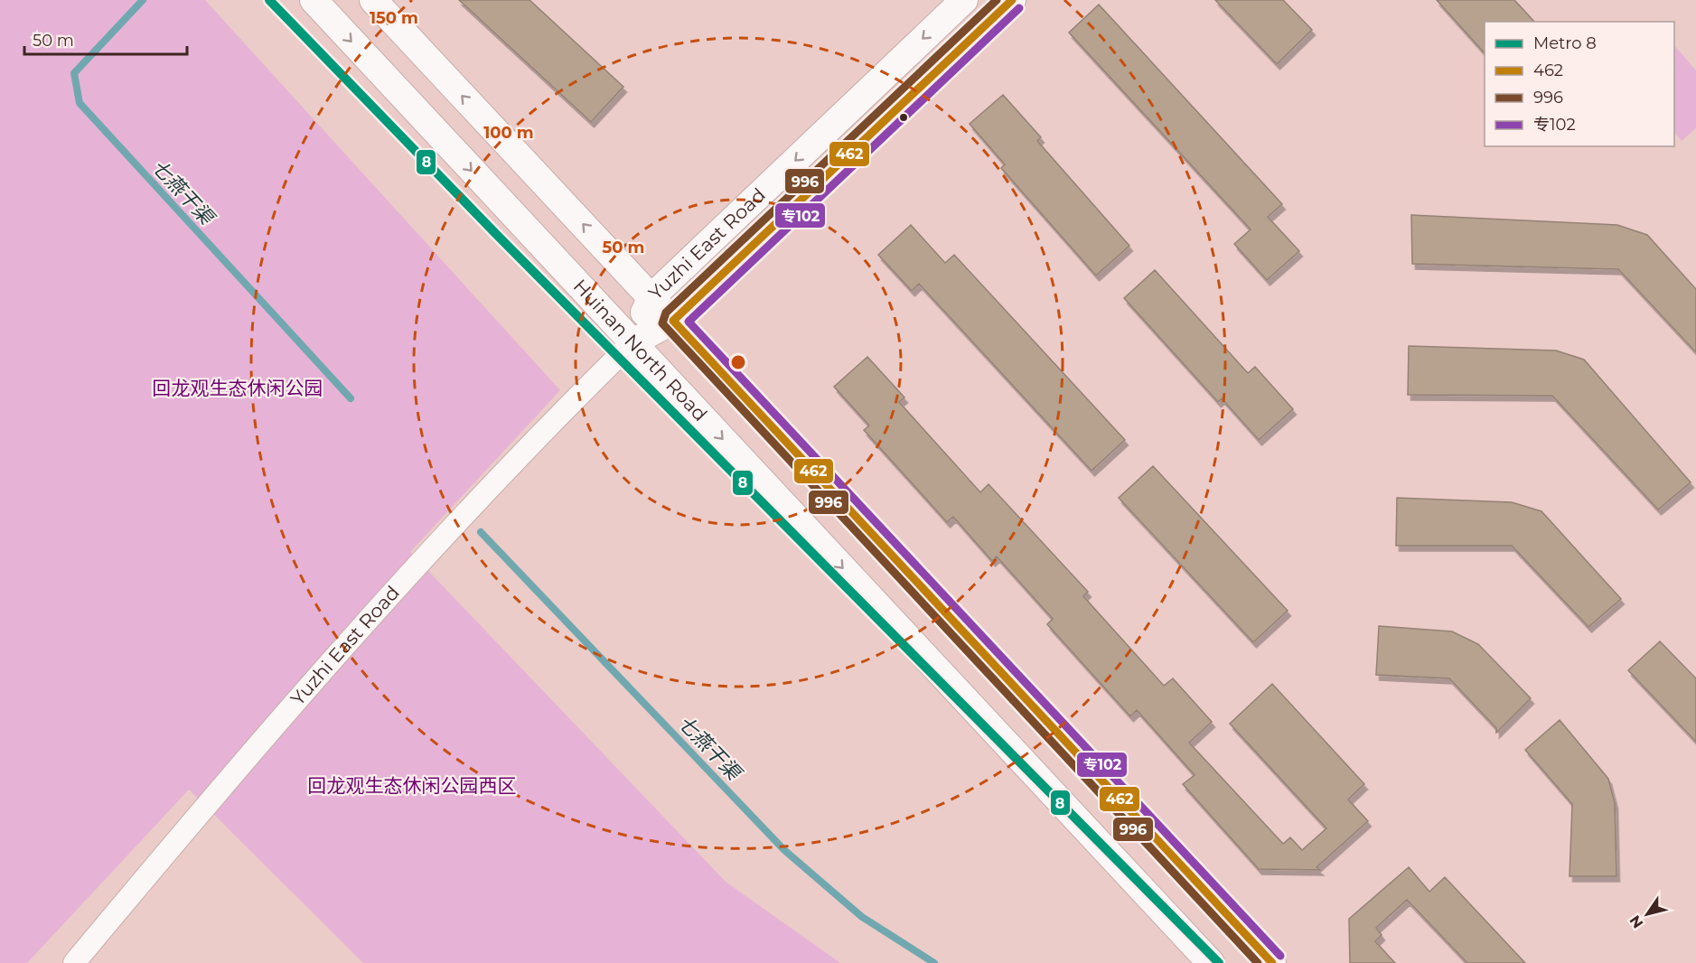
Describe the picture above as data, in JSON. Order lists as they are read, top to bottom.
{
  "streets": {
    "main road": ["Yuzhi East Road", "Huinan North Road"]
  },
  "crossings": [
    ["Yuzhi East Road", "Huinan North Road"]
  ],
  "water": ["七燕干渠"],
  "parks": ["回龙观生态休闲公园", "回龙观生态休闲公园西区"],
  "lines": [
    "metro line 8",
    "transit line 462",
    "transit line 996",
    "transit line 专102"
  ],
  "legend": [
    "Metro 8",
    "462",
    "996",
    "专102"
  ],
  "scale_bar": "50 m",
  "north": "bottom left",
  "rings": ["150 m", "100 m", "50 m"]
}
